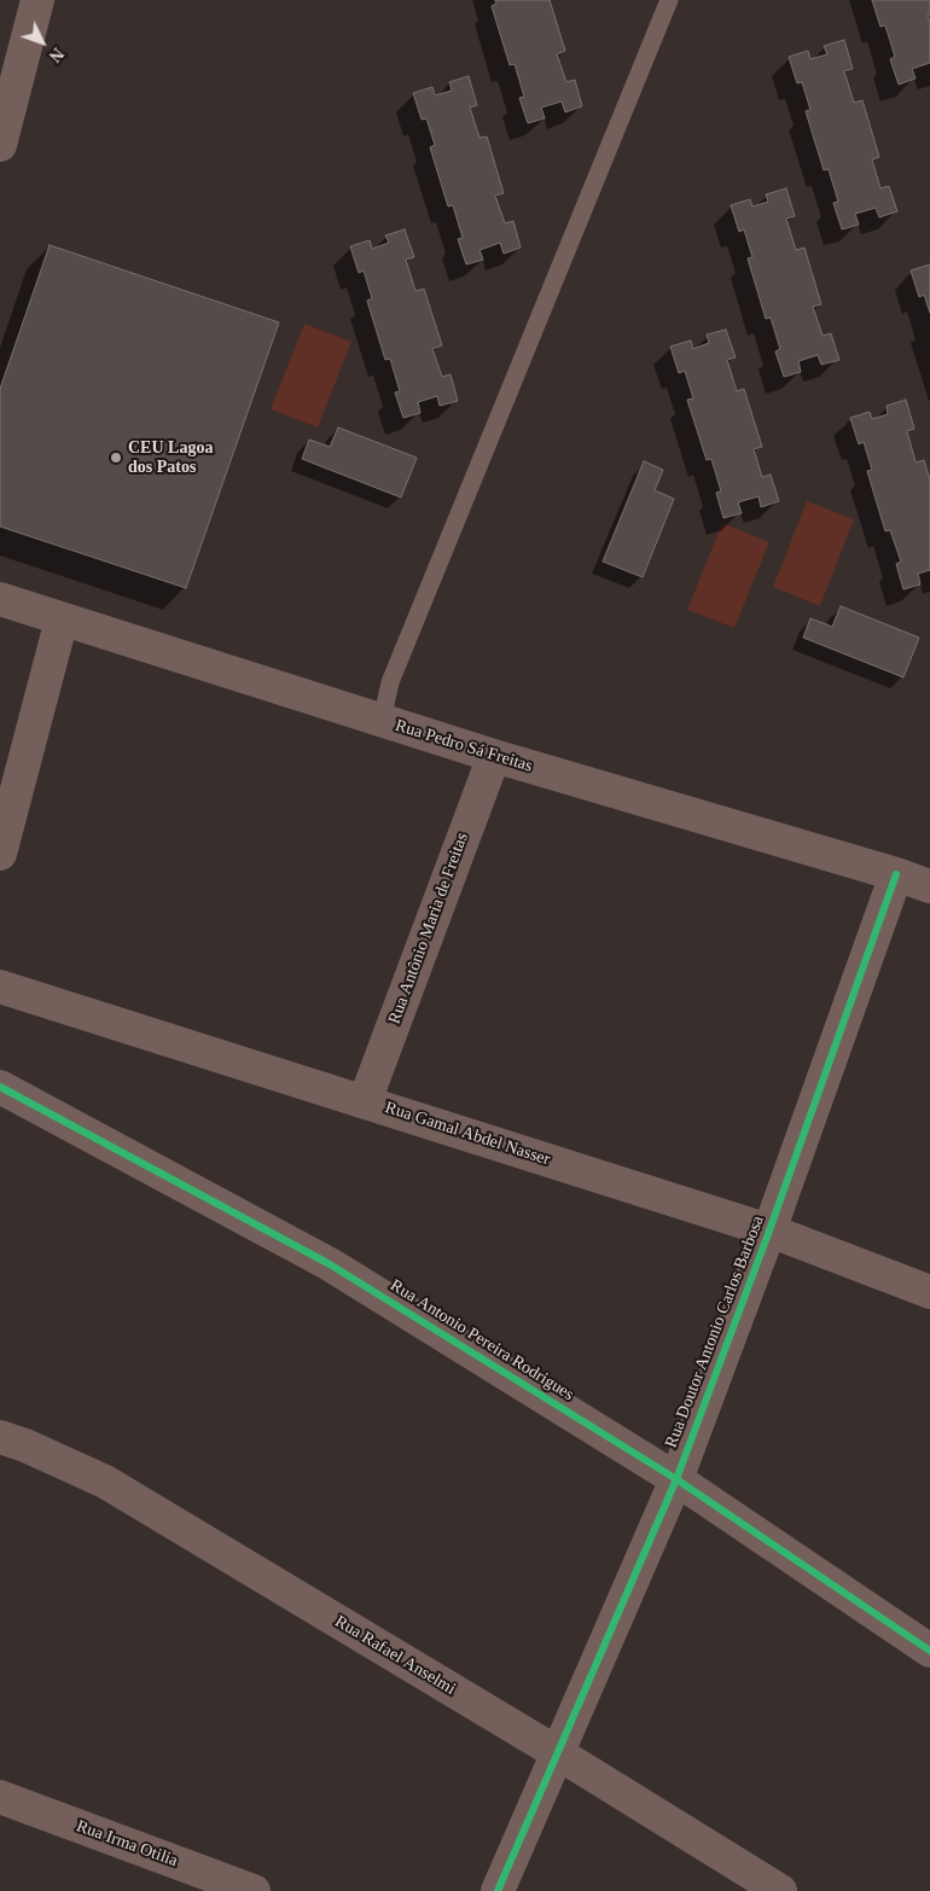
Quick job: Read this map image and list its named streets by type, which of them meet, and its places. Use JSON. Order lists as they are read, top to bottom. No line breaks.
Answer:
{"streets":{"street":["Rua Pedro Sá Freitas","Rua Antônio Maria de Freitas","Rua Gamal Abdel Nasser","Rua Doutor Antonio Carlos Barbosa","Rua Antonio Pereira Rodrigues","Rua Rafael Anselmi","Rua Irma Otilia"]},"crossings":[["Rua Pedro Sá Freitas","Rua Antônio Maria de Freitas"],["Rua Pedro Sá Freitas","Rua Doutor Antonio Carlos Barbosa"],["Rua Antônio Maria de Freitas","Rua Gamal Abdel Nasser"],["Rua Gamal Abdel Nasser","Rua Doutor Antonio Carlos Barbosa"],["Rua Doutor Antonio Carlos Barbosa","Rua Antonio Pereira Rodrigues"],["Rua Doutor Antonio Carlos Barbosa","Rua Rafael Anselmi"]],"places":["CEU Lagoa dos Patos"],"north":"bottom right"}
